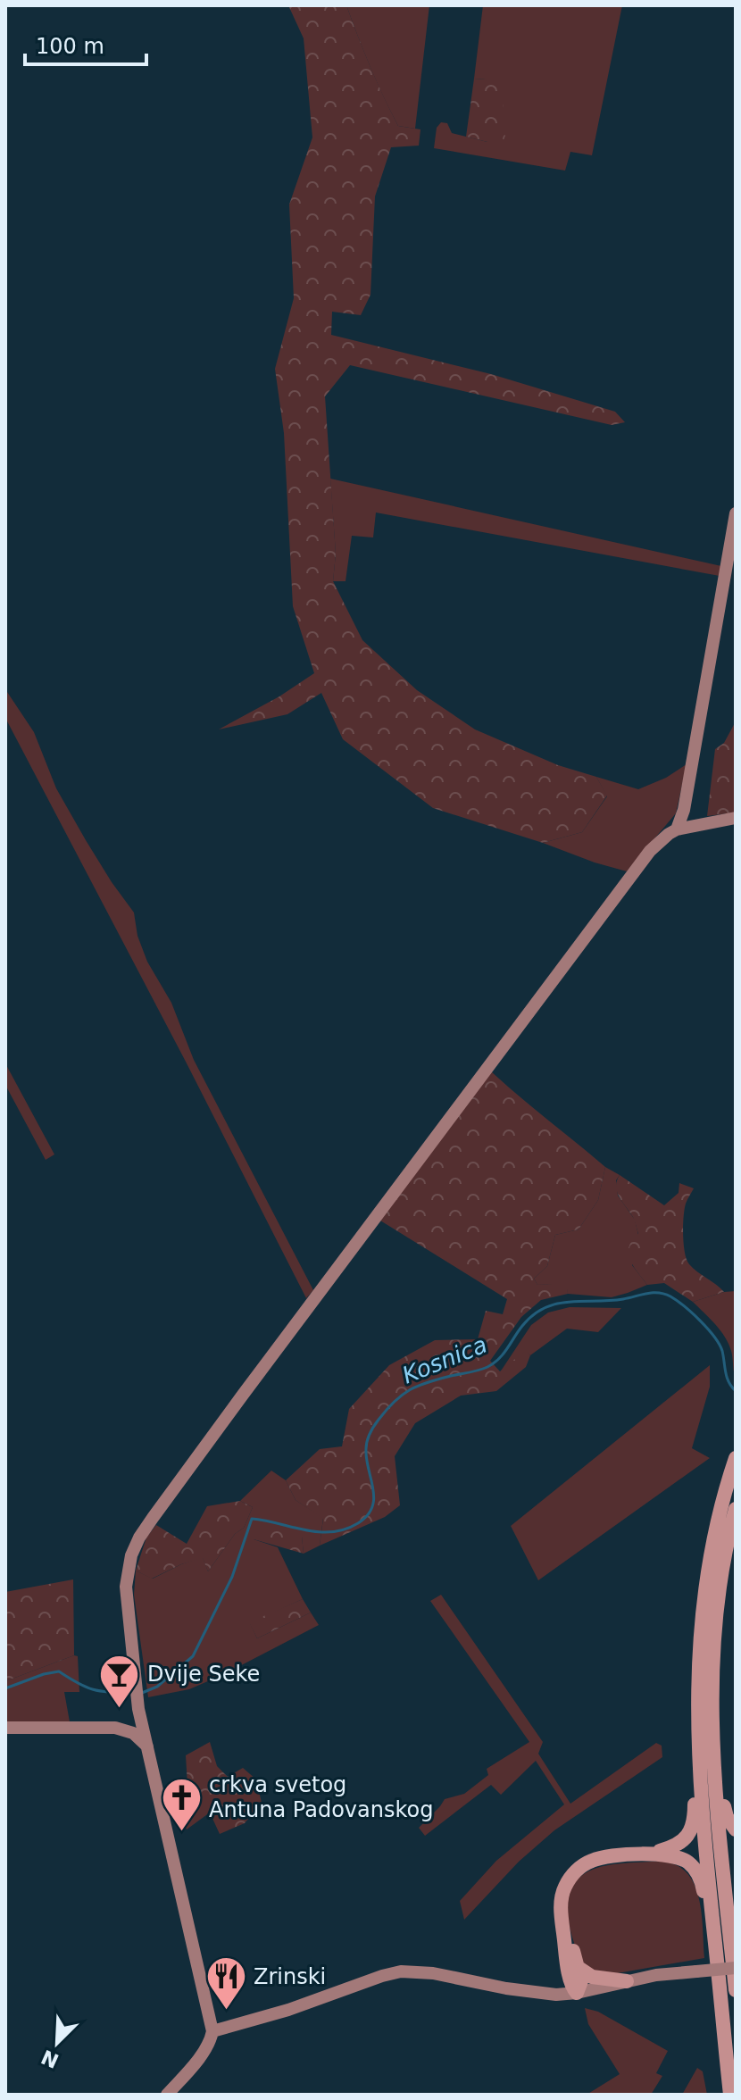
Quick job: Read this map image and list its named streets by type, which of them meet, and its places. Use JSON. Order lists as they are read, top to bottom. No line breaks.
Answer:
{"water":["Kosnica"],"places":{"bar":["Dvije Seke"],"church":["crkva svetog Antuna Padovanskog"],"restaurant":["Zrinski"]},"scale_bar":"100 m","north":"bottom left"}
